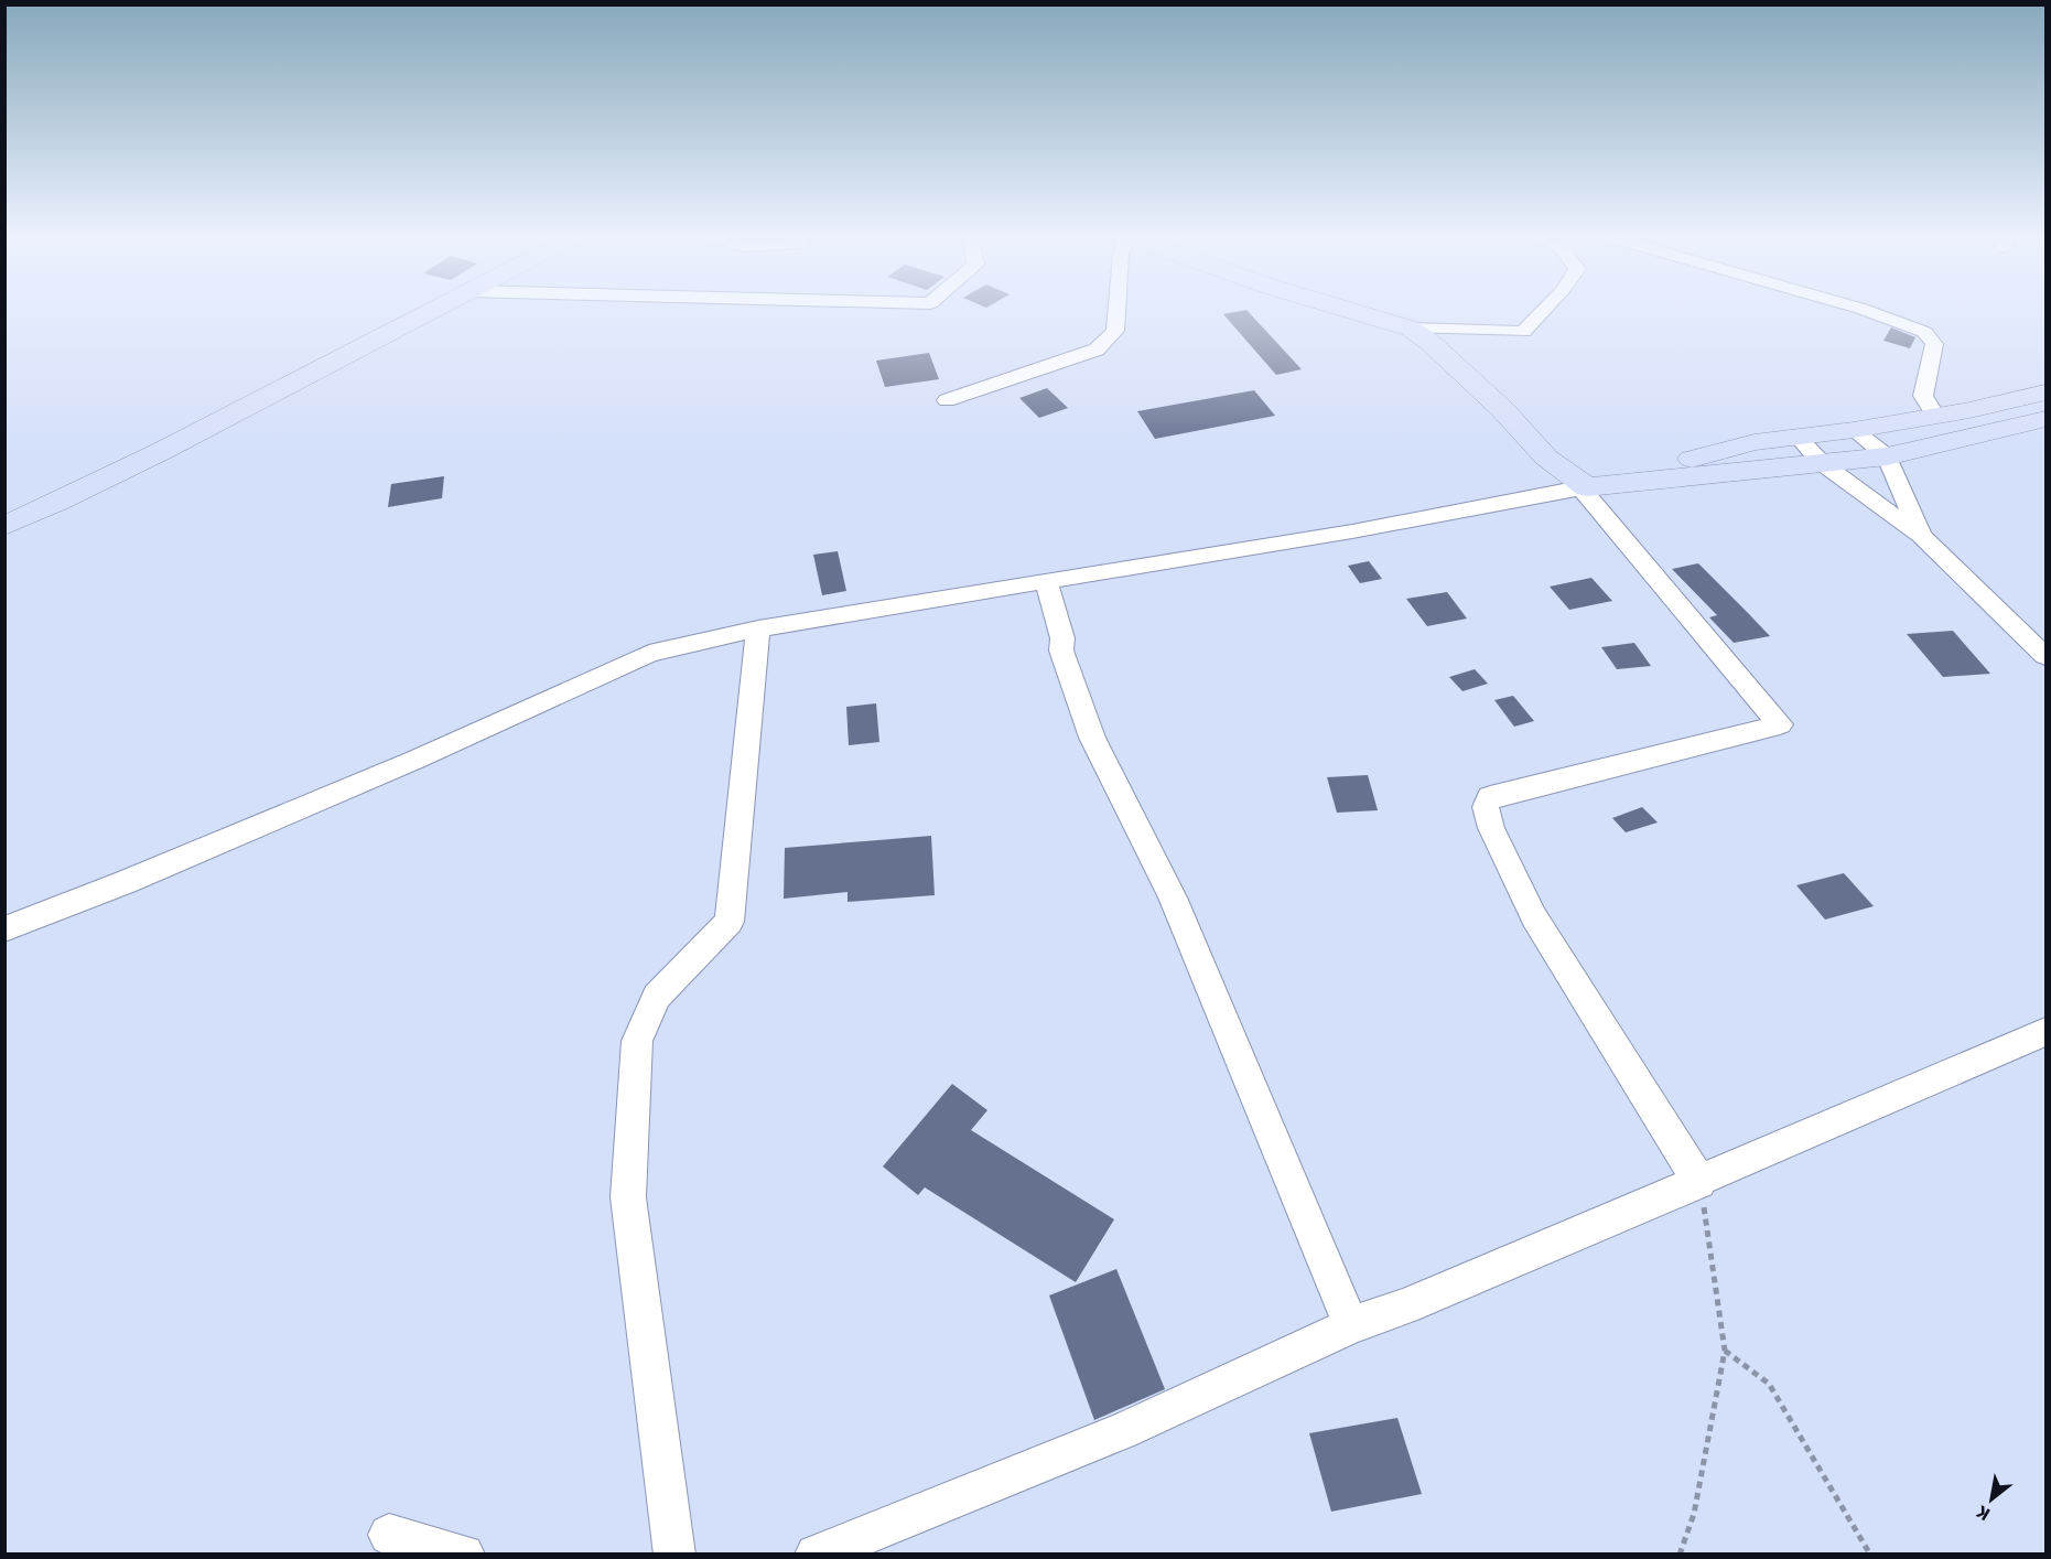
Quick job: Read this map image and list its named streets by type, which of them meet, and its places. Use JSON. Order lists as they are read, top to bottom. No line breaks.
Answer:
{"north":"bottom left"}
